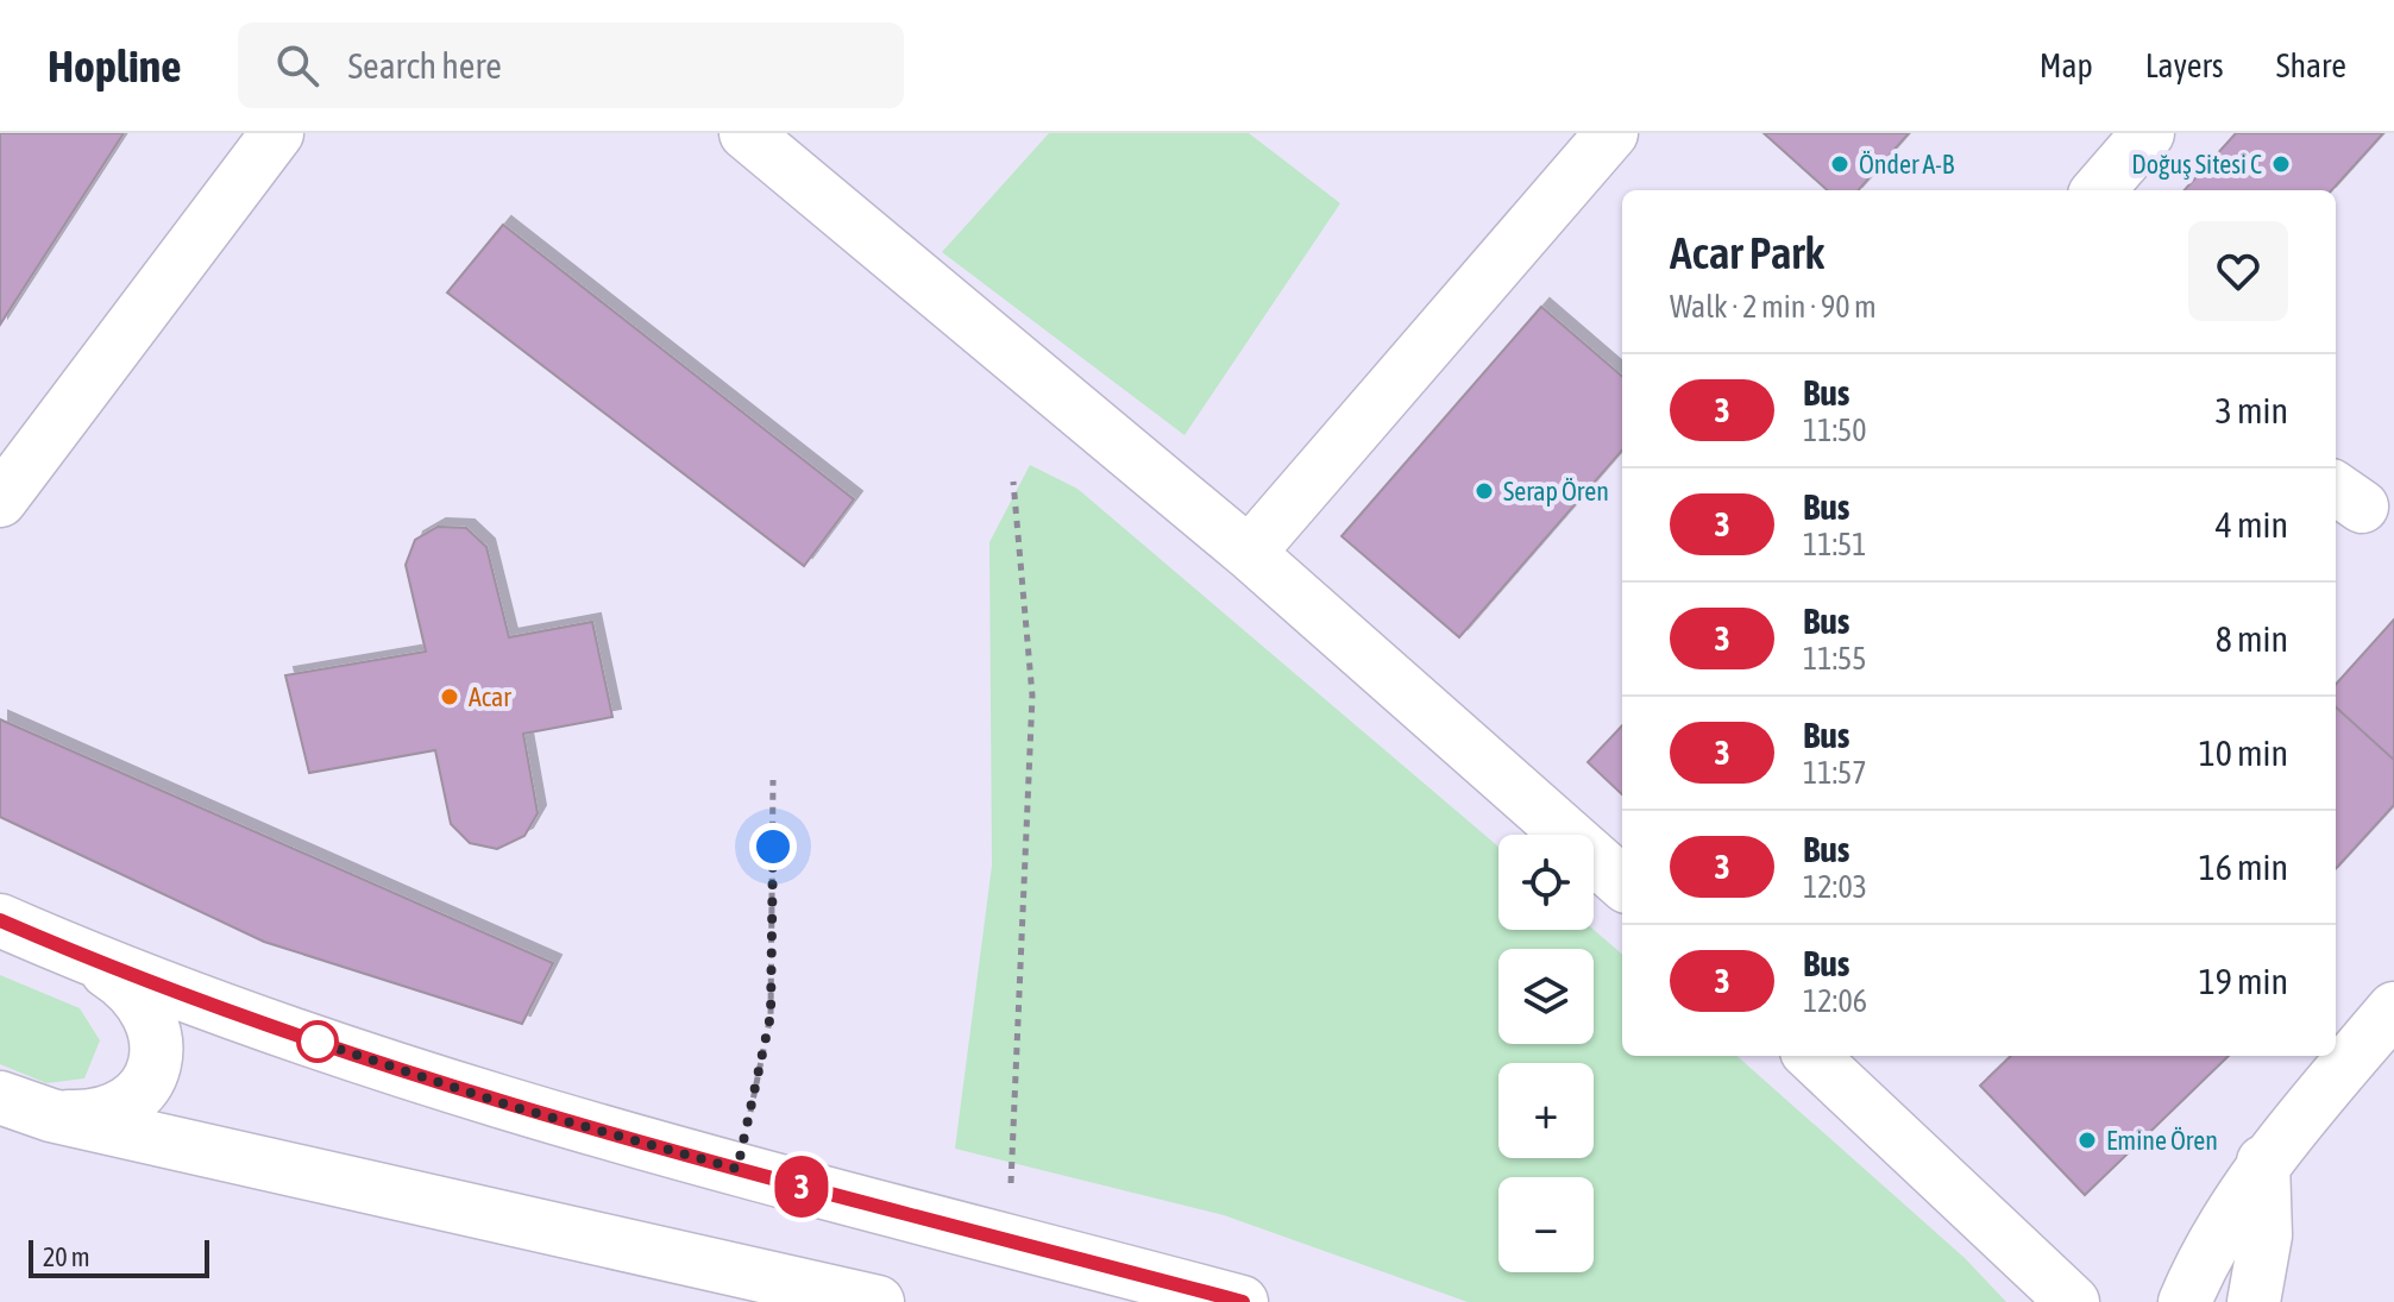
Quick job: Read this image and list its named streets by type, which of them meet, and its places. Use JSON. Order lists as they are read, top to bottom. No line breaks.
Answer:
{"places":["Önder A-B","Doğuş Sitesi C","Serap Ören","Acar","Emine Ören"],"lines":["bus line 3"],"scale_bar":"20 m","page":{"header":"Hopline","search":"Search here","nav":["Map","Layers","Share"],"on_map":"3","heading":["Acar Park","Walk · 2 min · 90 m"],"list":[{"mark":"3","name":"Bus","note":"11:50","value":"3 min"},{"mark":"3","name":"Bus","note":"11:51","value":"4 min"},{"mark":"3","name":"Bus","note":"11:55","value":"8 min"},{"mark":"3","name":"Bus","note":"11:57","value":"10 min"},{"mark":"3","name":"Bus","note":"12:03","value":"16 min"},{"mark":"3","name":"Bus","note":"12:06","value":"19 min"}],"map_buttons":["+","−"],"scale":"20 m"}}
